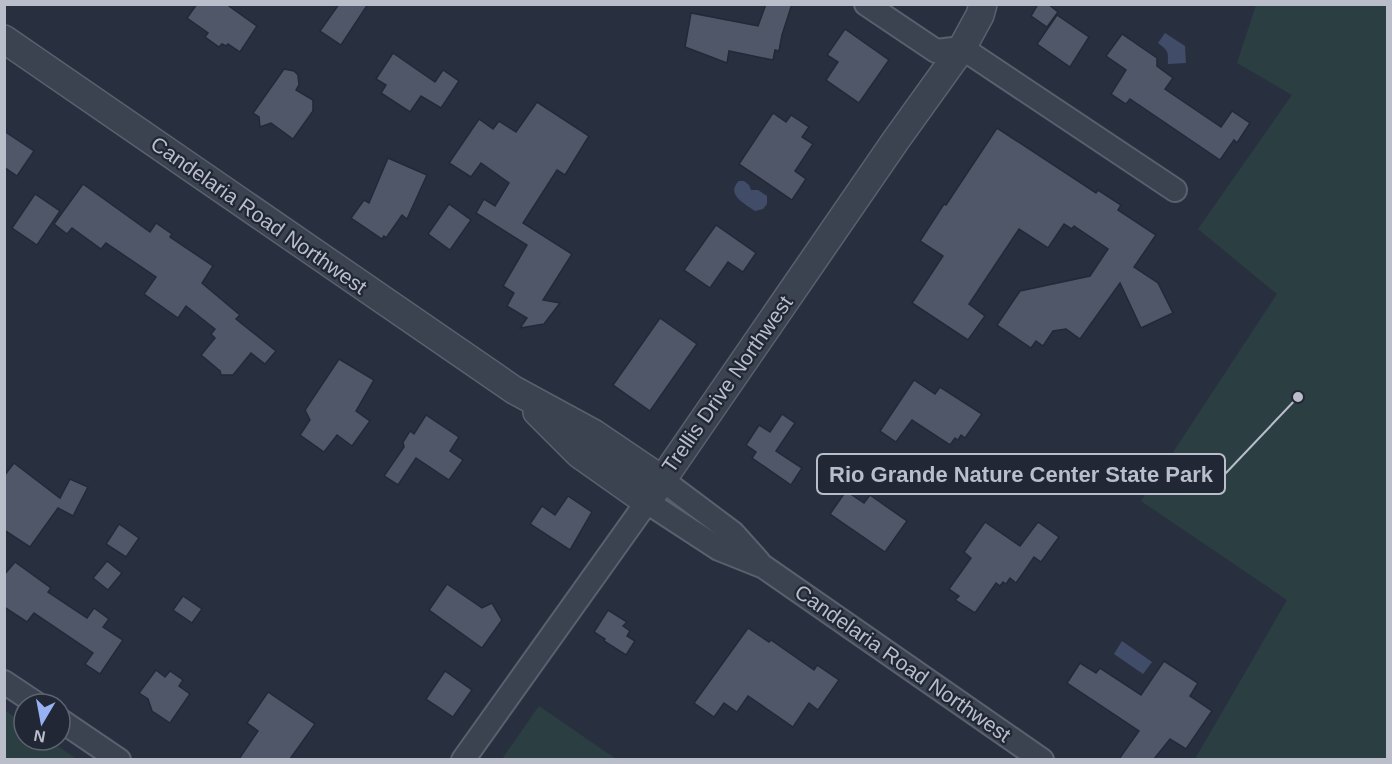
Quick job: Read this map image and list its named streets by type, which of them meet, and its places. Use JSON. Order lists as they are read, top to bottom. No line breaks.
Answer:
{"streets":{"street":["Candelaria Road Northwest","Trellis Drive Northwest"]},"crossings":[["Candelaria Road Northwest","Trellis Drive Northwest"]],"places":["Rio Grande Nature Center State Park"],"north":"bottom"}
